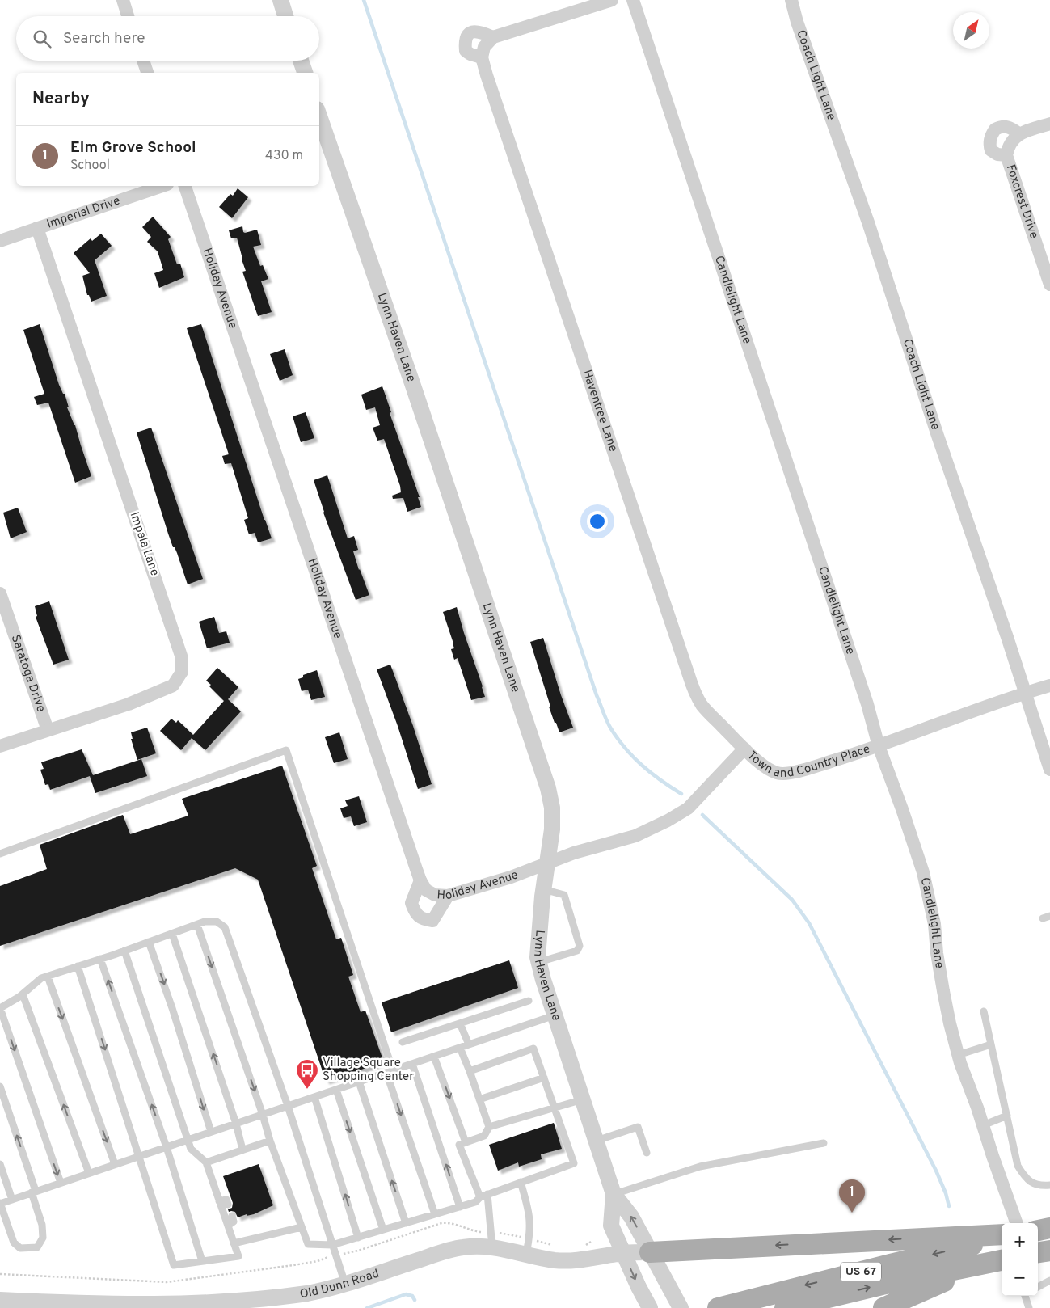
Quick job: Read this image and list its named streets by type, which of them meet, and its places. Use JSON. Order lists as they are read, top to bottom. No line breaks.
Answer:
{"streets":{"main road":["US 67"],"street":["Coach Light Lane","Foxcrest Drive","Imperial Drive","Holiday Avenue","Candlelight Lane","Lynn Haven Lane","Haventree Lane","Impala Lane","Saratoga Drive","Town and Country Place","Old Dunn Road"]},"crossings":[["Coach Light Lane","Town and Country Place"],["Imperial Drive","Impala Lane"],["Holiday Avenue","Lynn Haven Lane"],["Holiday Avenue","Town and Country Place"],["Candlelight Lane","Town and Country Place"],["Lynn Haven Lane","Town and Country Place"],["Lynn Haven Lane","Old Dunn Road"],["Haventree Lane","Town and Country Place"],["Impala Lane","Saratoga Drive"]],"places":{"bus stop":["Village Square Shopping Center"]},"north":"top right","page":{"search":"Search here","heading":"Nearby","list":[{"mark":"1","name":"Elm Grove School","note":"School","value":"430 m"}],"pins":"1","map_buttons":["+","−"]}}
